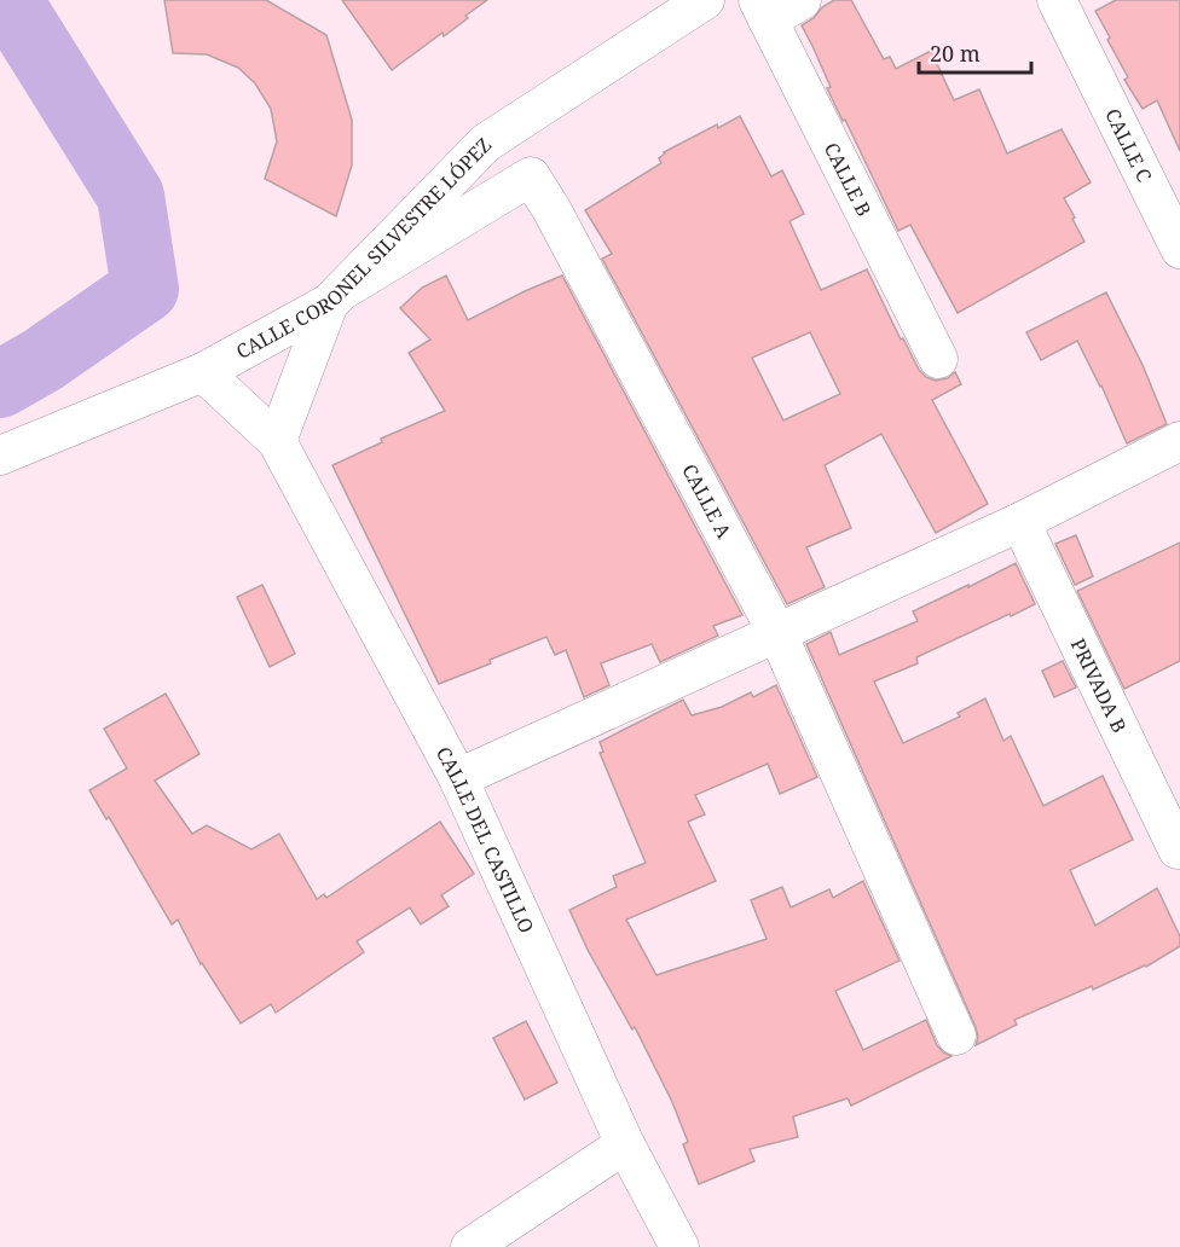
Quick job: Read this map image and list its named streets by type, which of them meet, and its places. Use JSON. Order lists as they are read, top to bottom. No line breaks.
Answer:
{"streets":{"street":["CALLE C","CALLE B","CALLE CORONEL SILVESTRE LÓPEZ","CALLE A","PRIVADA B","CALLE DEL CASTILLO"]},"crossings":[["CALLE CORONEL SILVESTRE LÓPEZ","CALLE A"],["CALLE CORONEL SILVESTRE LÓPEZ","CALLE DEL CASTILLO"]],"scale_bar":"20 m"}
